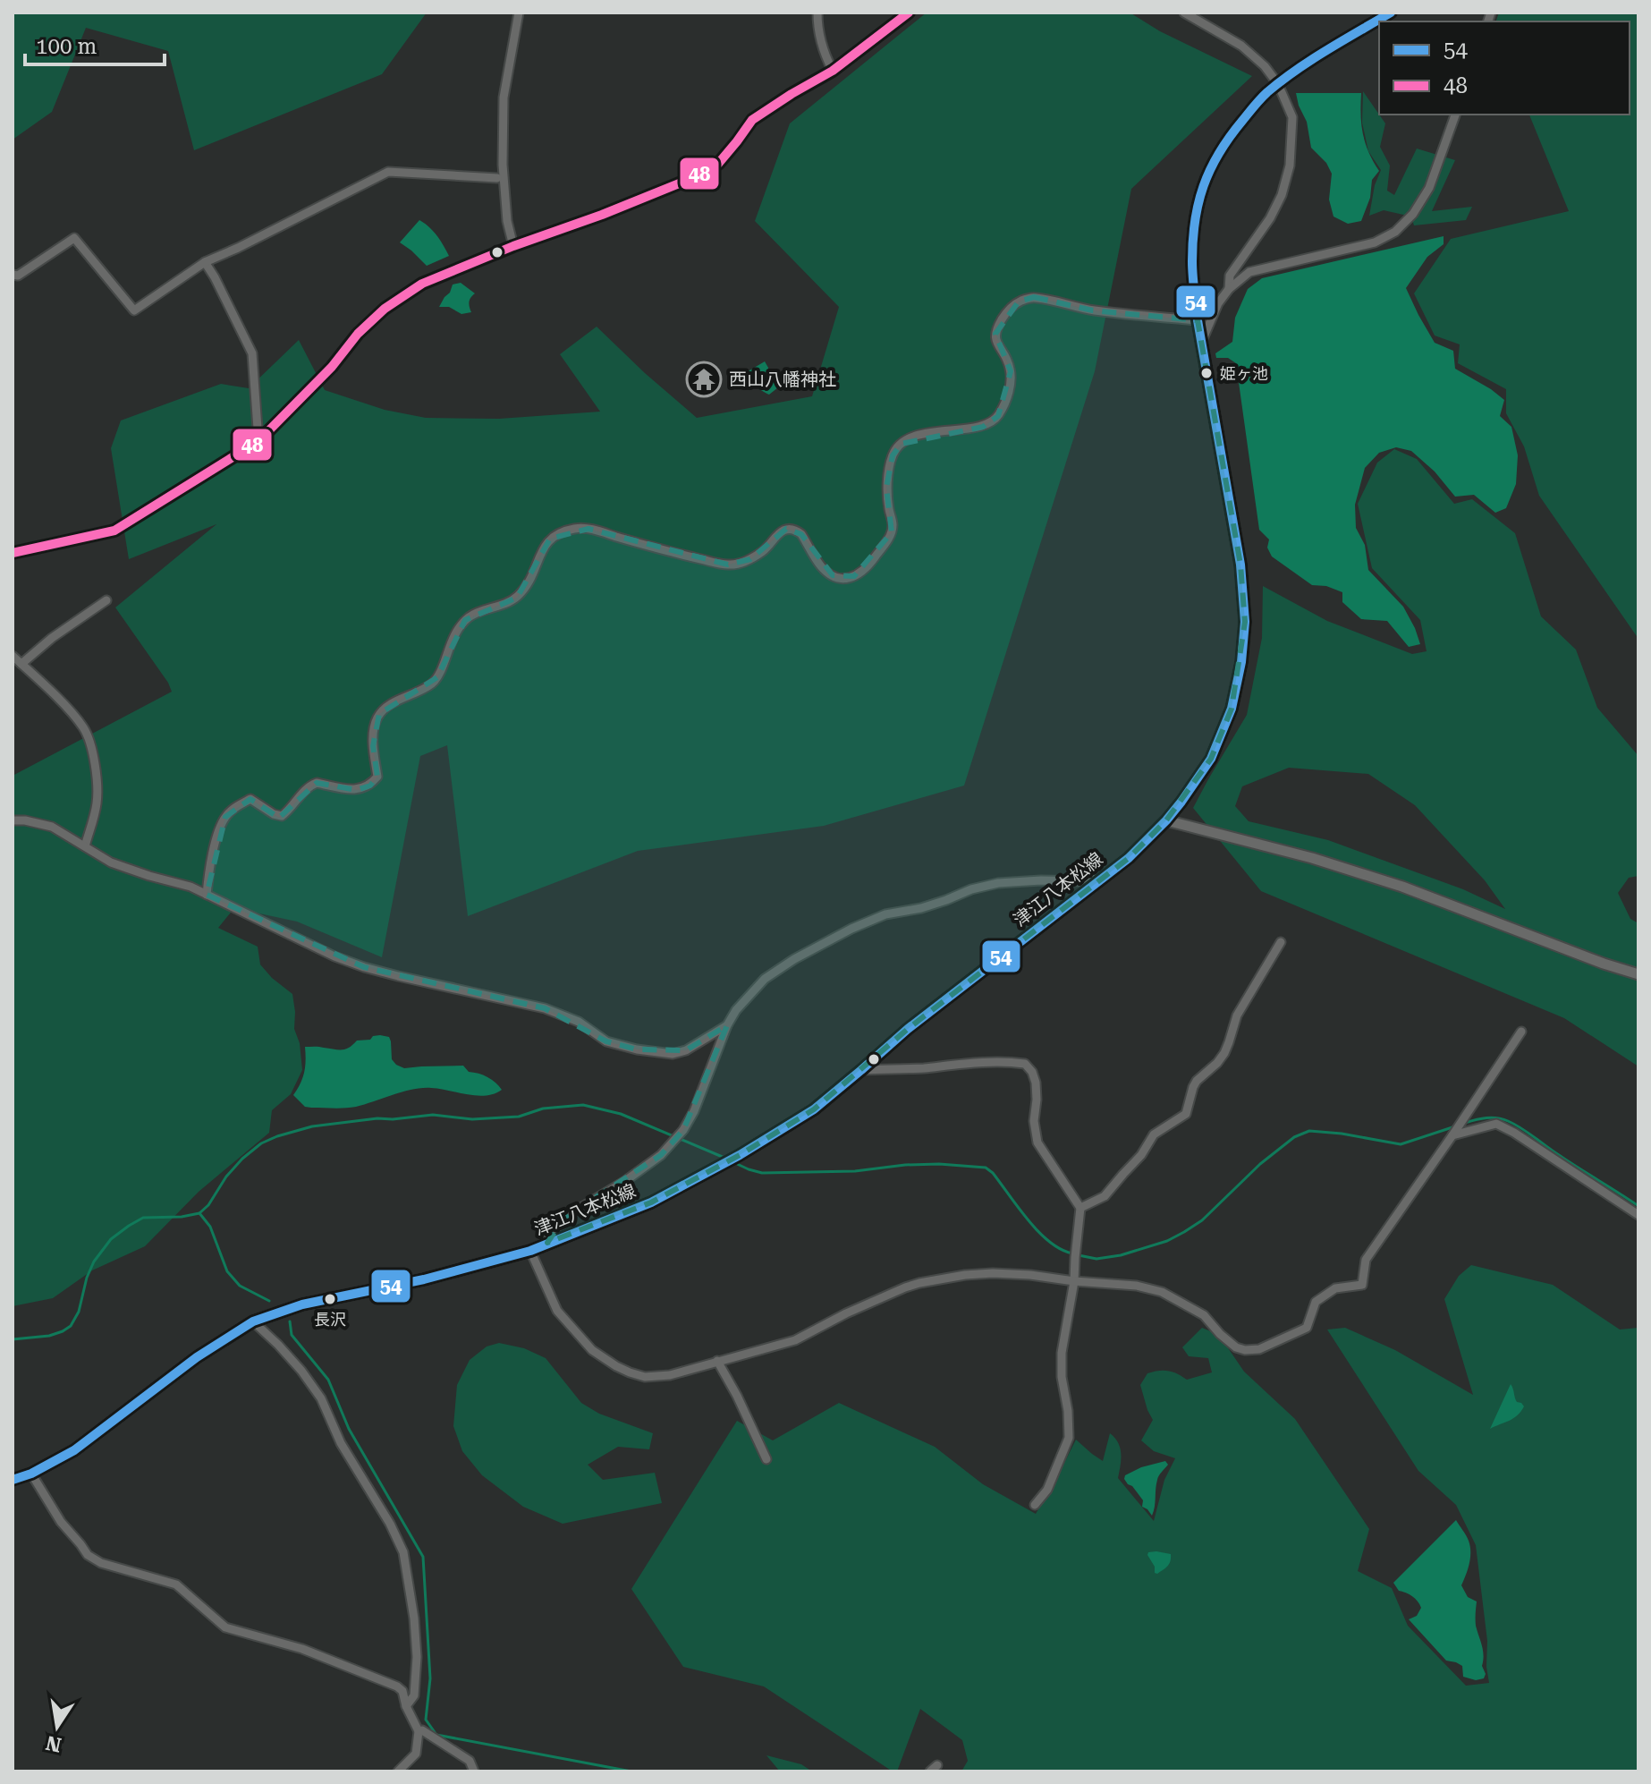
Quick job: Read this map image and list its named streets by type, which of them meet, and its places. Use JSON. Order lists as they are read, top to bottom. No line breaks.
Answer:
{"streets":{"main road":["津江八本松線"]},"places":{"other":["姫ヶ池","長沢"],"temple":["西山八幡神社"]},"lines":["transit line 54","transit line 48"],"legend":["54","48"],"scale_bar":"100 m","north":"bottom"}
